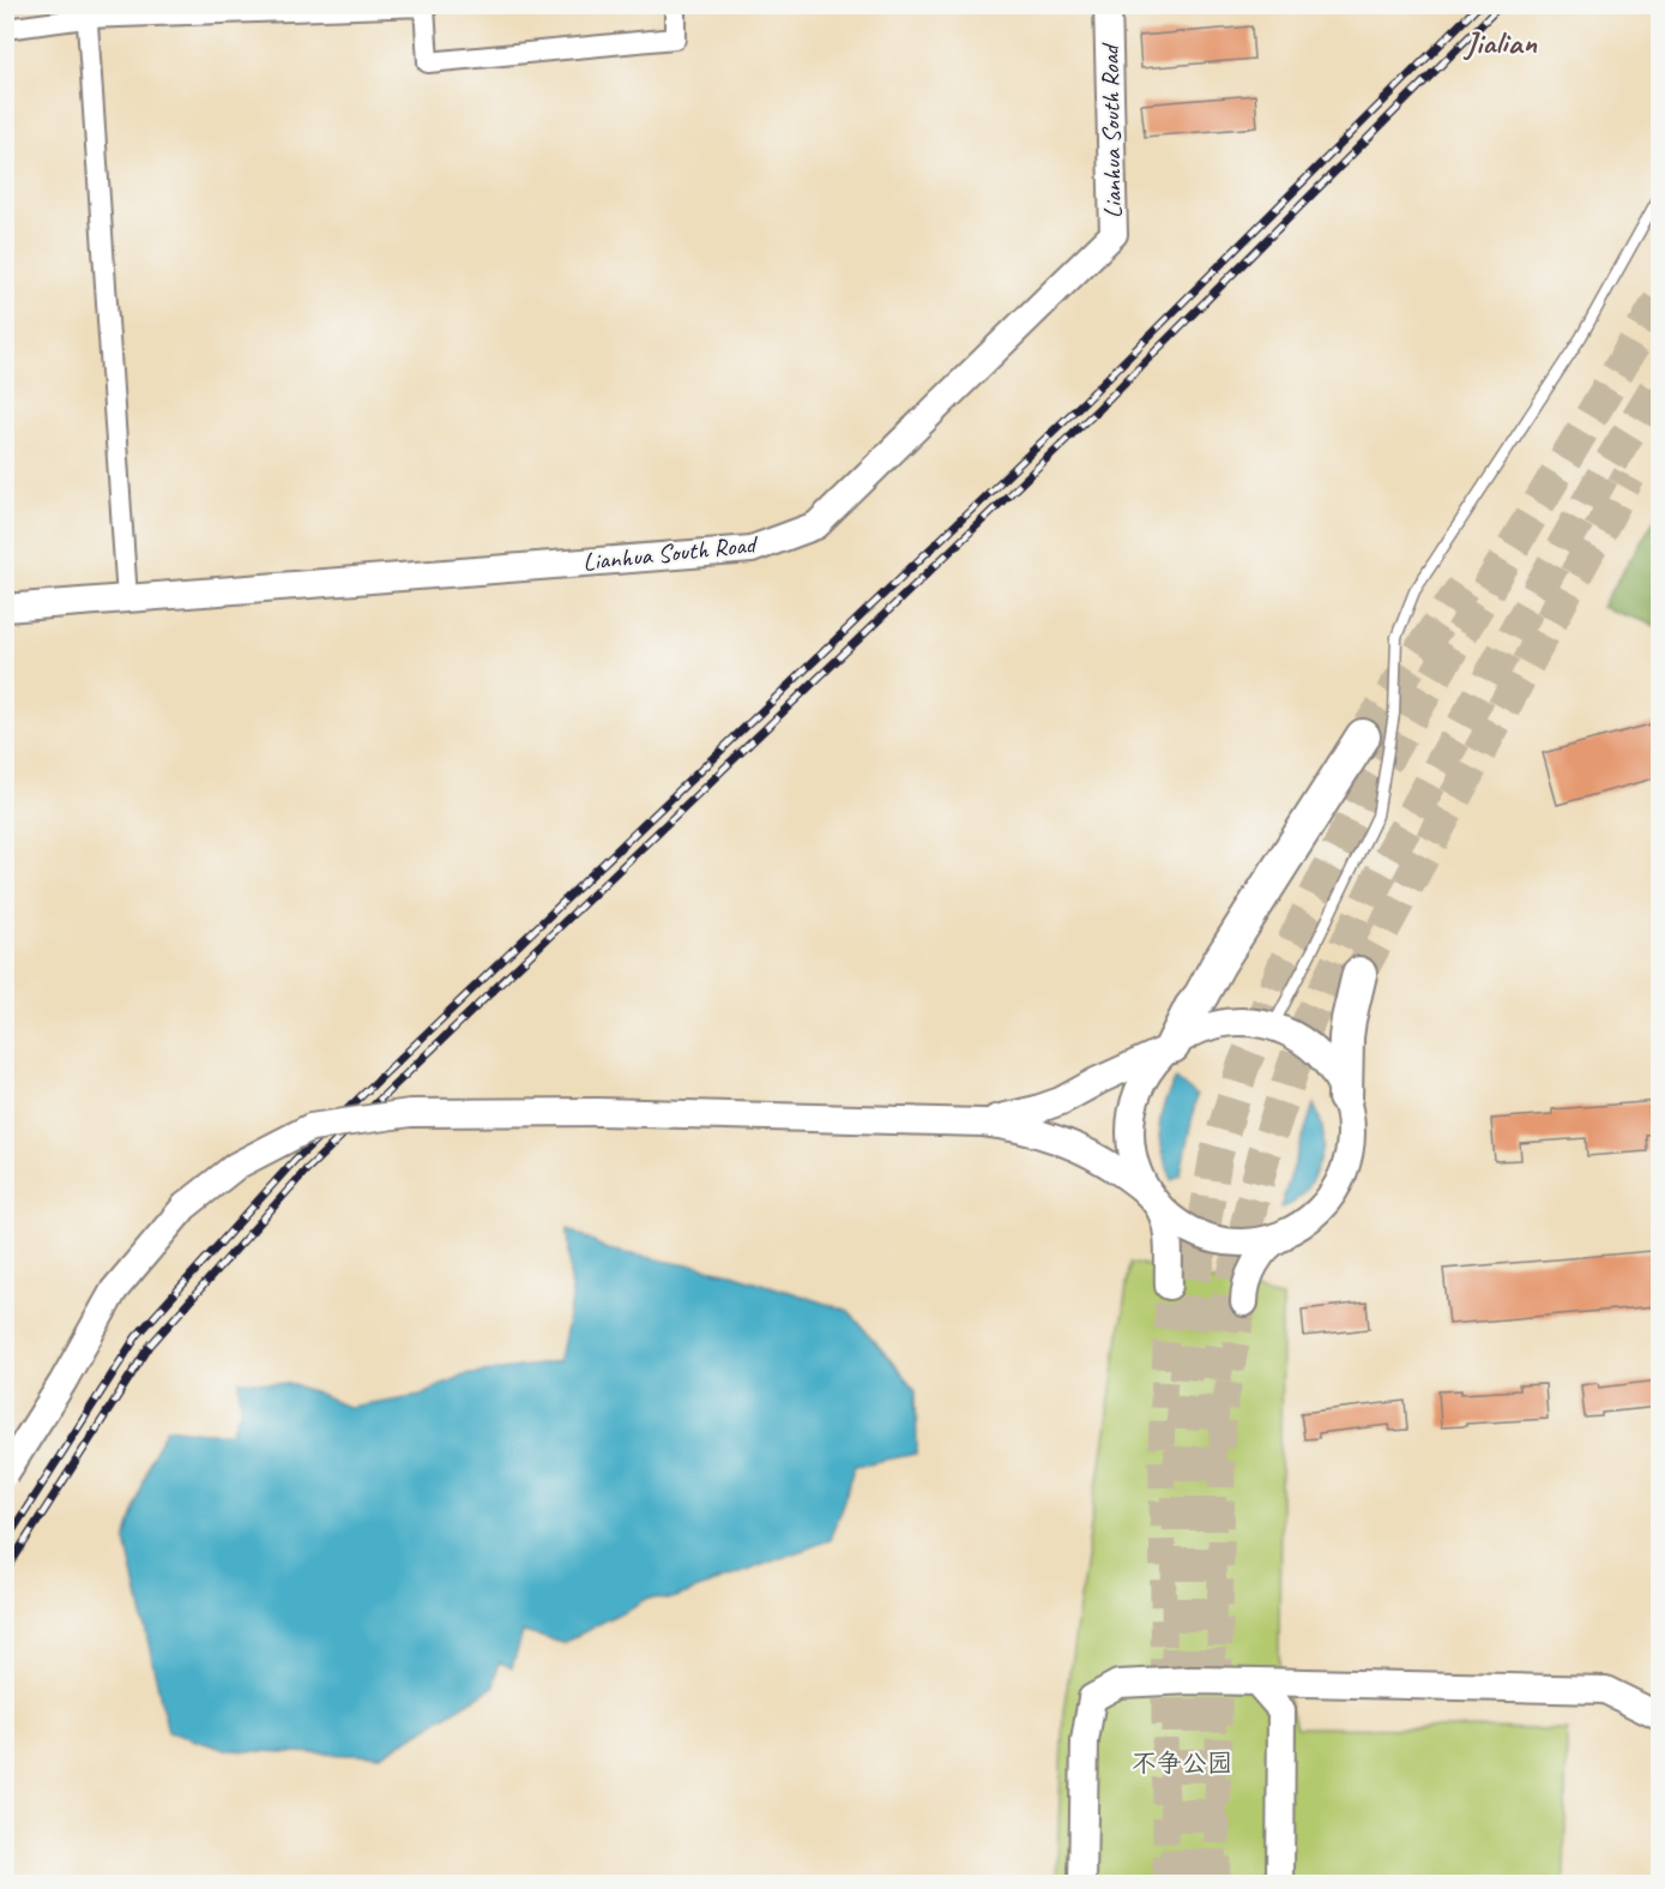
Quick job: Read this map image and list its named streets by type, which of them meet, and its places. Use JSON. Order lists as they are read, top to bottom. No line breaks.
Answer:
{"streets":{"street":["Lianhua South Road"]},"districts":["Jialian"],"parks":["不争公园"]}
